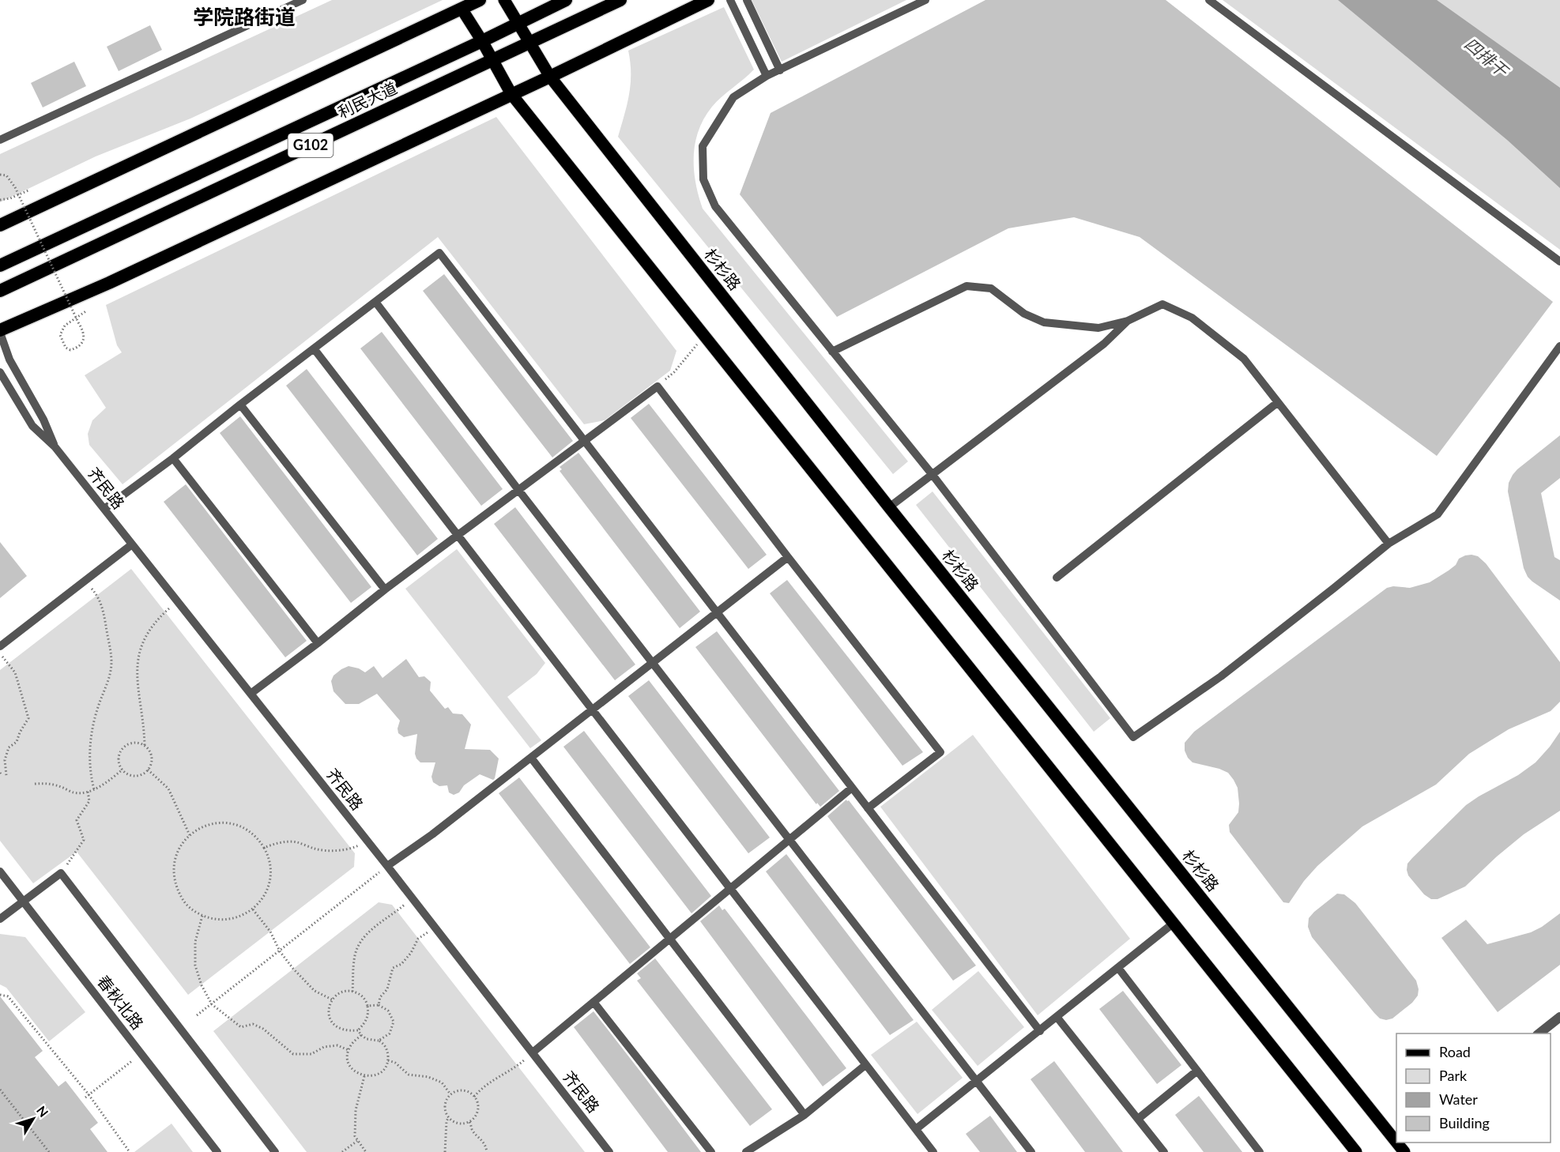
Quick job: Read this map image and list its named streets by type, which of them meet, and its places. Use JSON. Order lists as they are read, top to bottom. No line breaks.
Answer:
{"streets":{"highway":["利民大道","G102"],"main road":["杉杉路"],"lane":["齐民路","春秋北路"]},"crossings":[["利民大道","杉杉路"]],"districts":["学院路街道"],"water":["四排干"],"legend":["Road","Park","Water","Building"],"north":"top right"}
